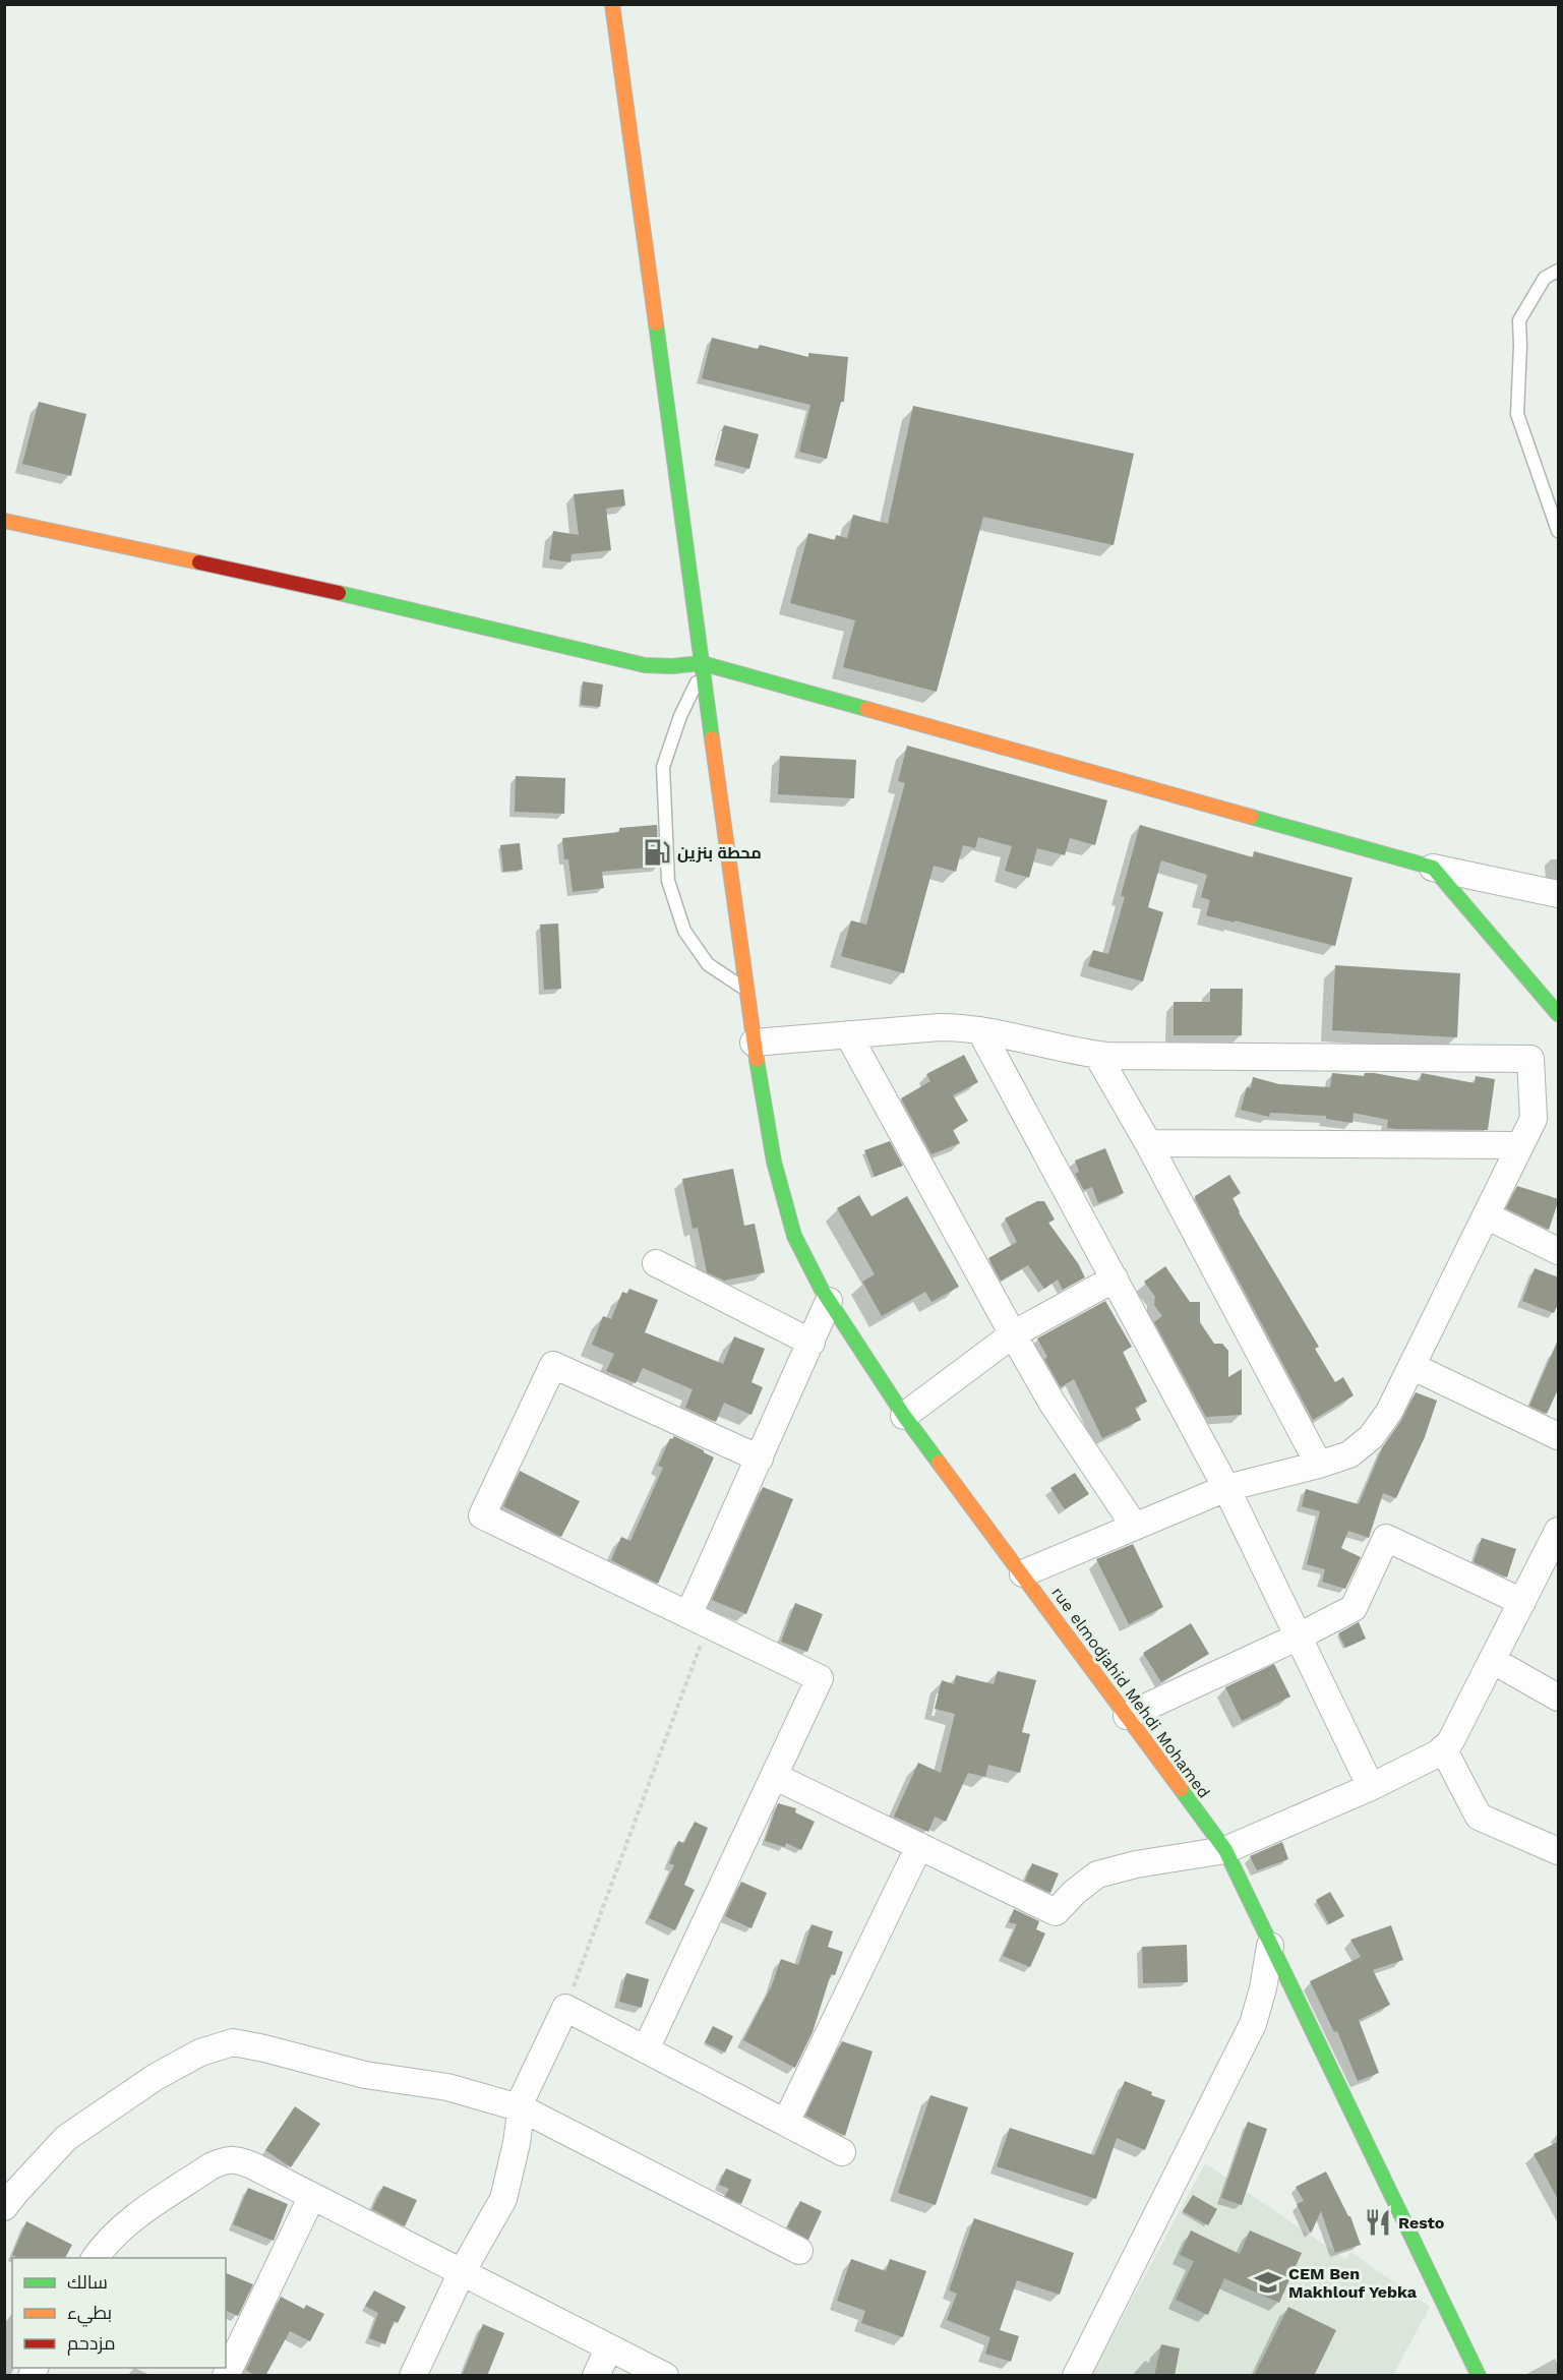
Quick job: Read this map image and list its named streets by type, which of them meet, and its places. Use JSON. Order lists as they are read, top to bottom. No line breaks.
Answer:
{"streets":{"main road":["rue elmodjahid Mehdi Mohamed"]},"places":{"fuel station":["محطة بنزين"],"restaurant":["Resto"],"school or university":["CEM Ben Makhlouf Yebka"]},"legend":["سالك","بطيء","مزدحم"]}
